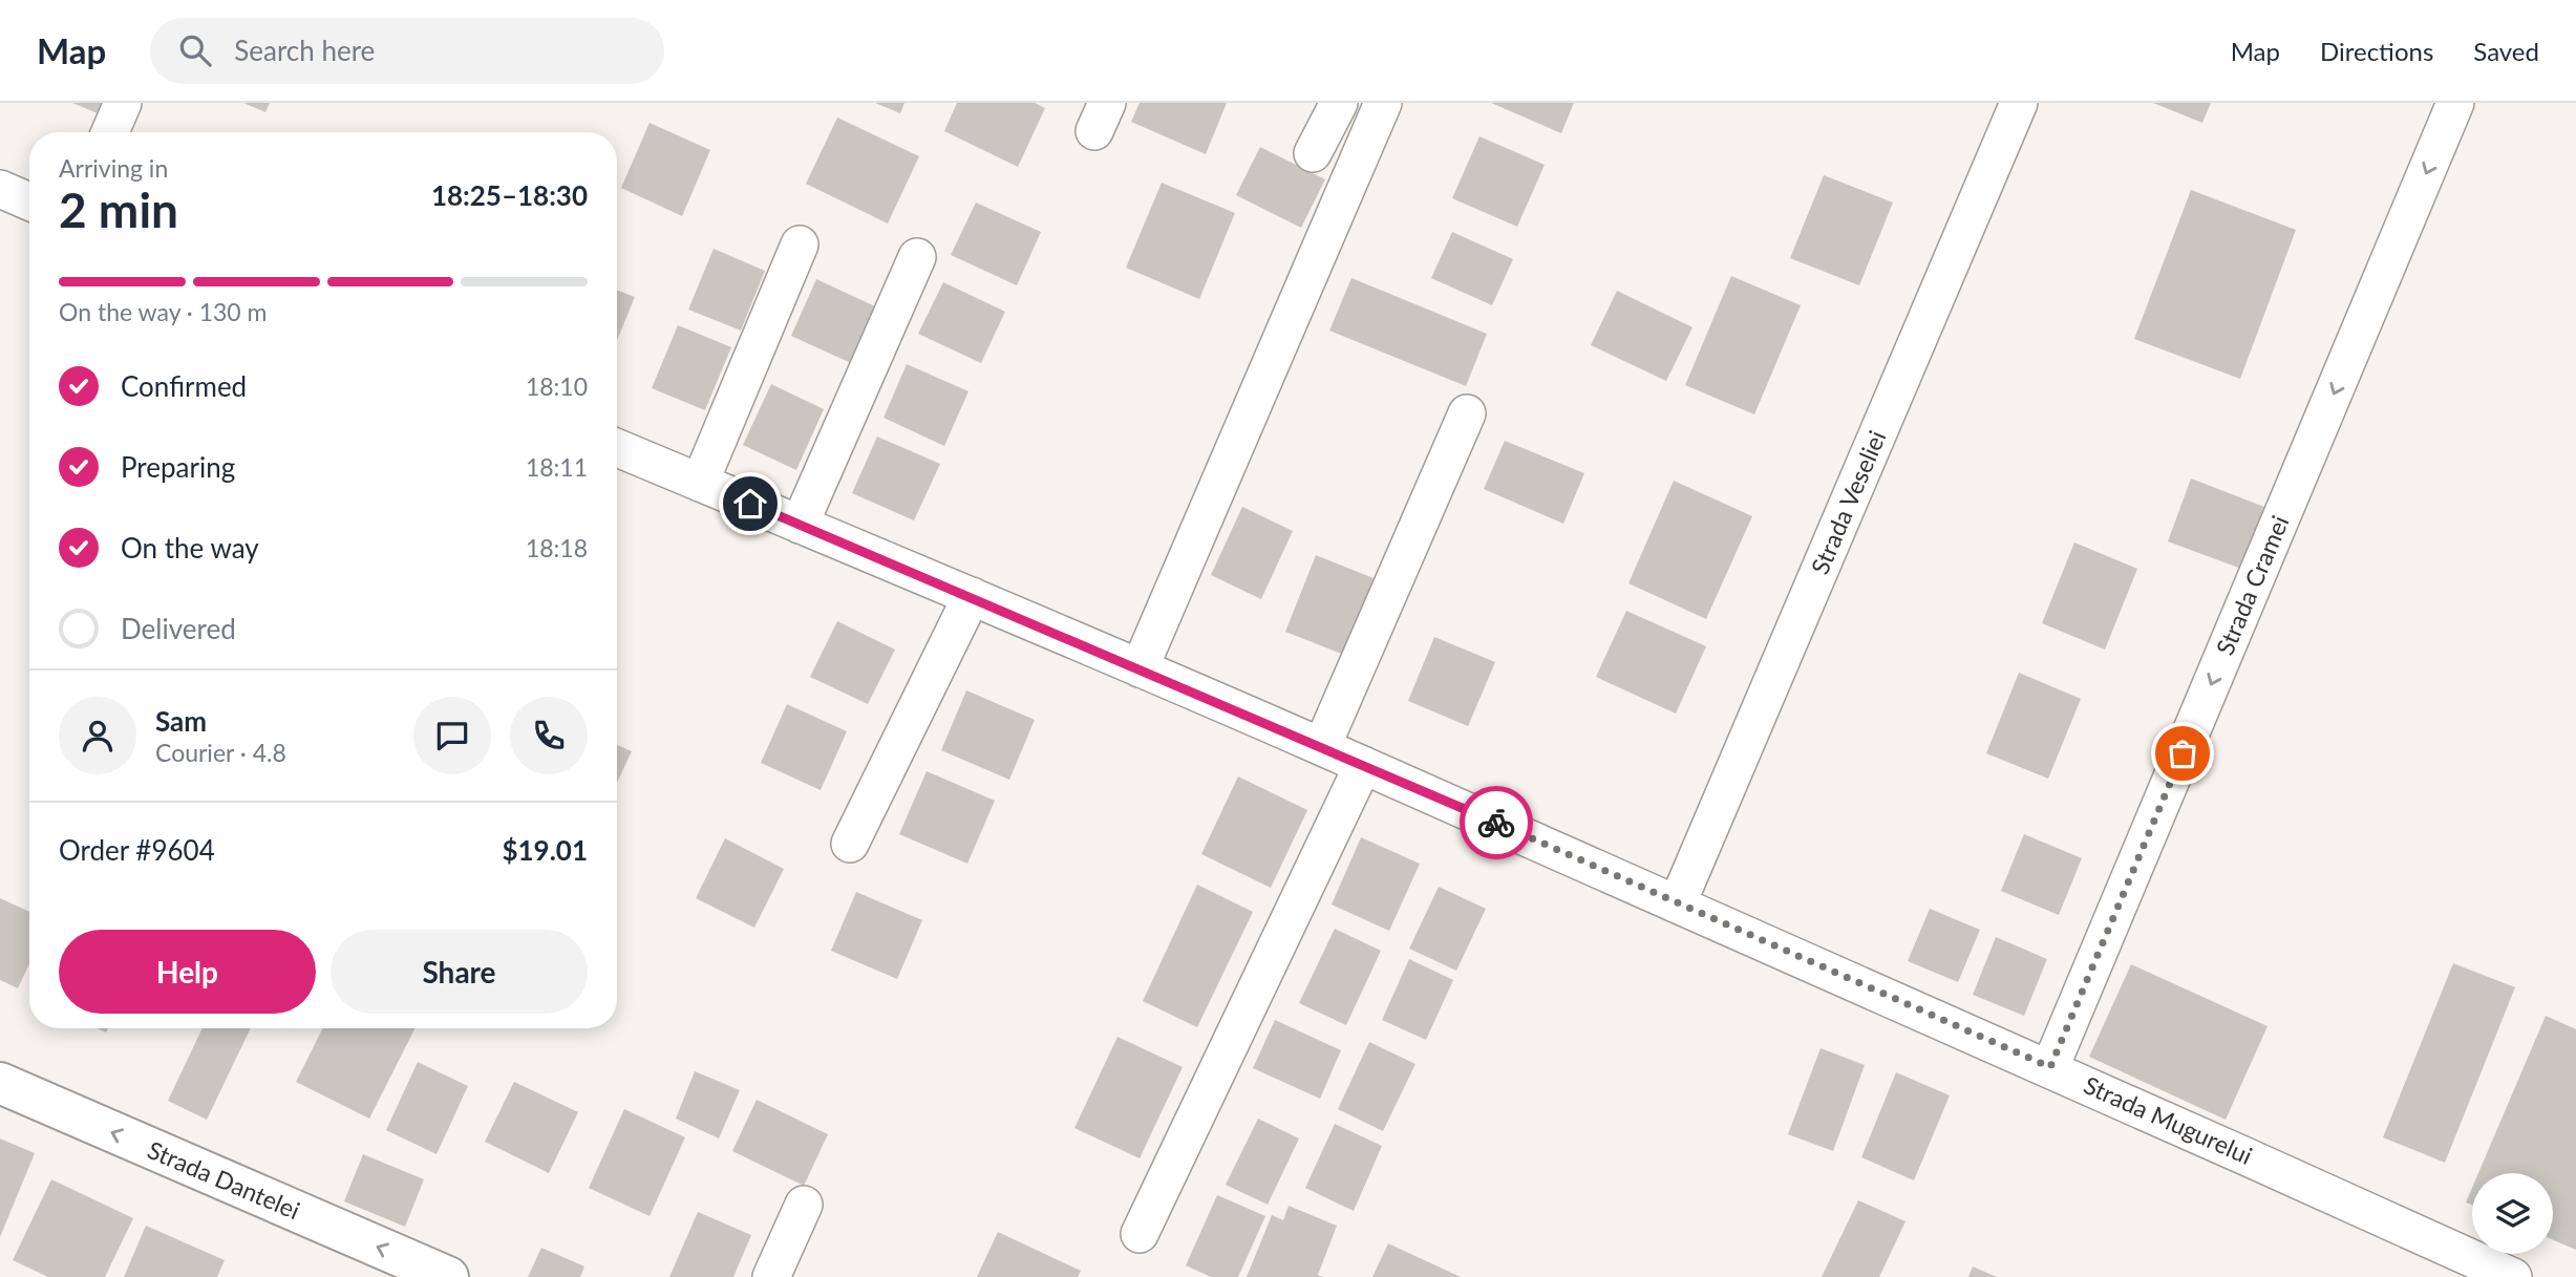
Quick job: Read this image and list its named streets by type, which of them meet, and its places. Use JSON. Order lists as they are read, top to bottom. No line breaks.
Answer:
{"streets":{"street":["Strada Veseliei","Strada Cramei","Strada Mugurelui","Strada Dantelei"]},"crossings":[["Strada Veseliei","Strada Mugurelui"],["Strada Cramei","Strada Mugurelui"]],"one_way":["Strada Cramei","Strada Dantelei"],"page":{"header":"Map","search":"Search here","nav":["Map","Directions","Saved"],"heading":["2 min","Arriving in","18:25–18:30"],"panel":["Sam","Courier · 4.8","Order #9604","$19.01"],"bar":"On the way · 130 m","list":[["Confirmed","18:10"],["Preparing","18:11"],["On the way","18:18"],"Delivered"],"buttons":["Help","Share"]}}
